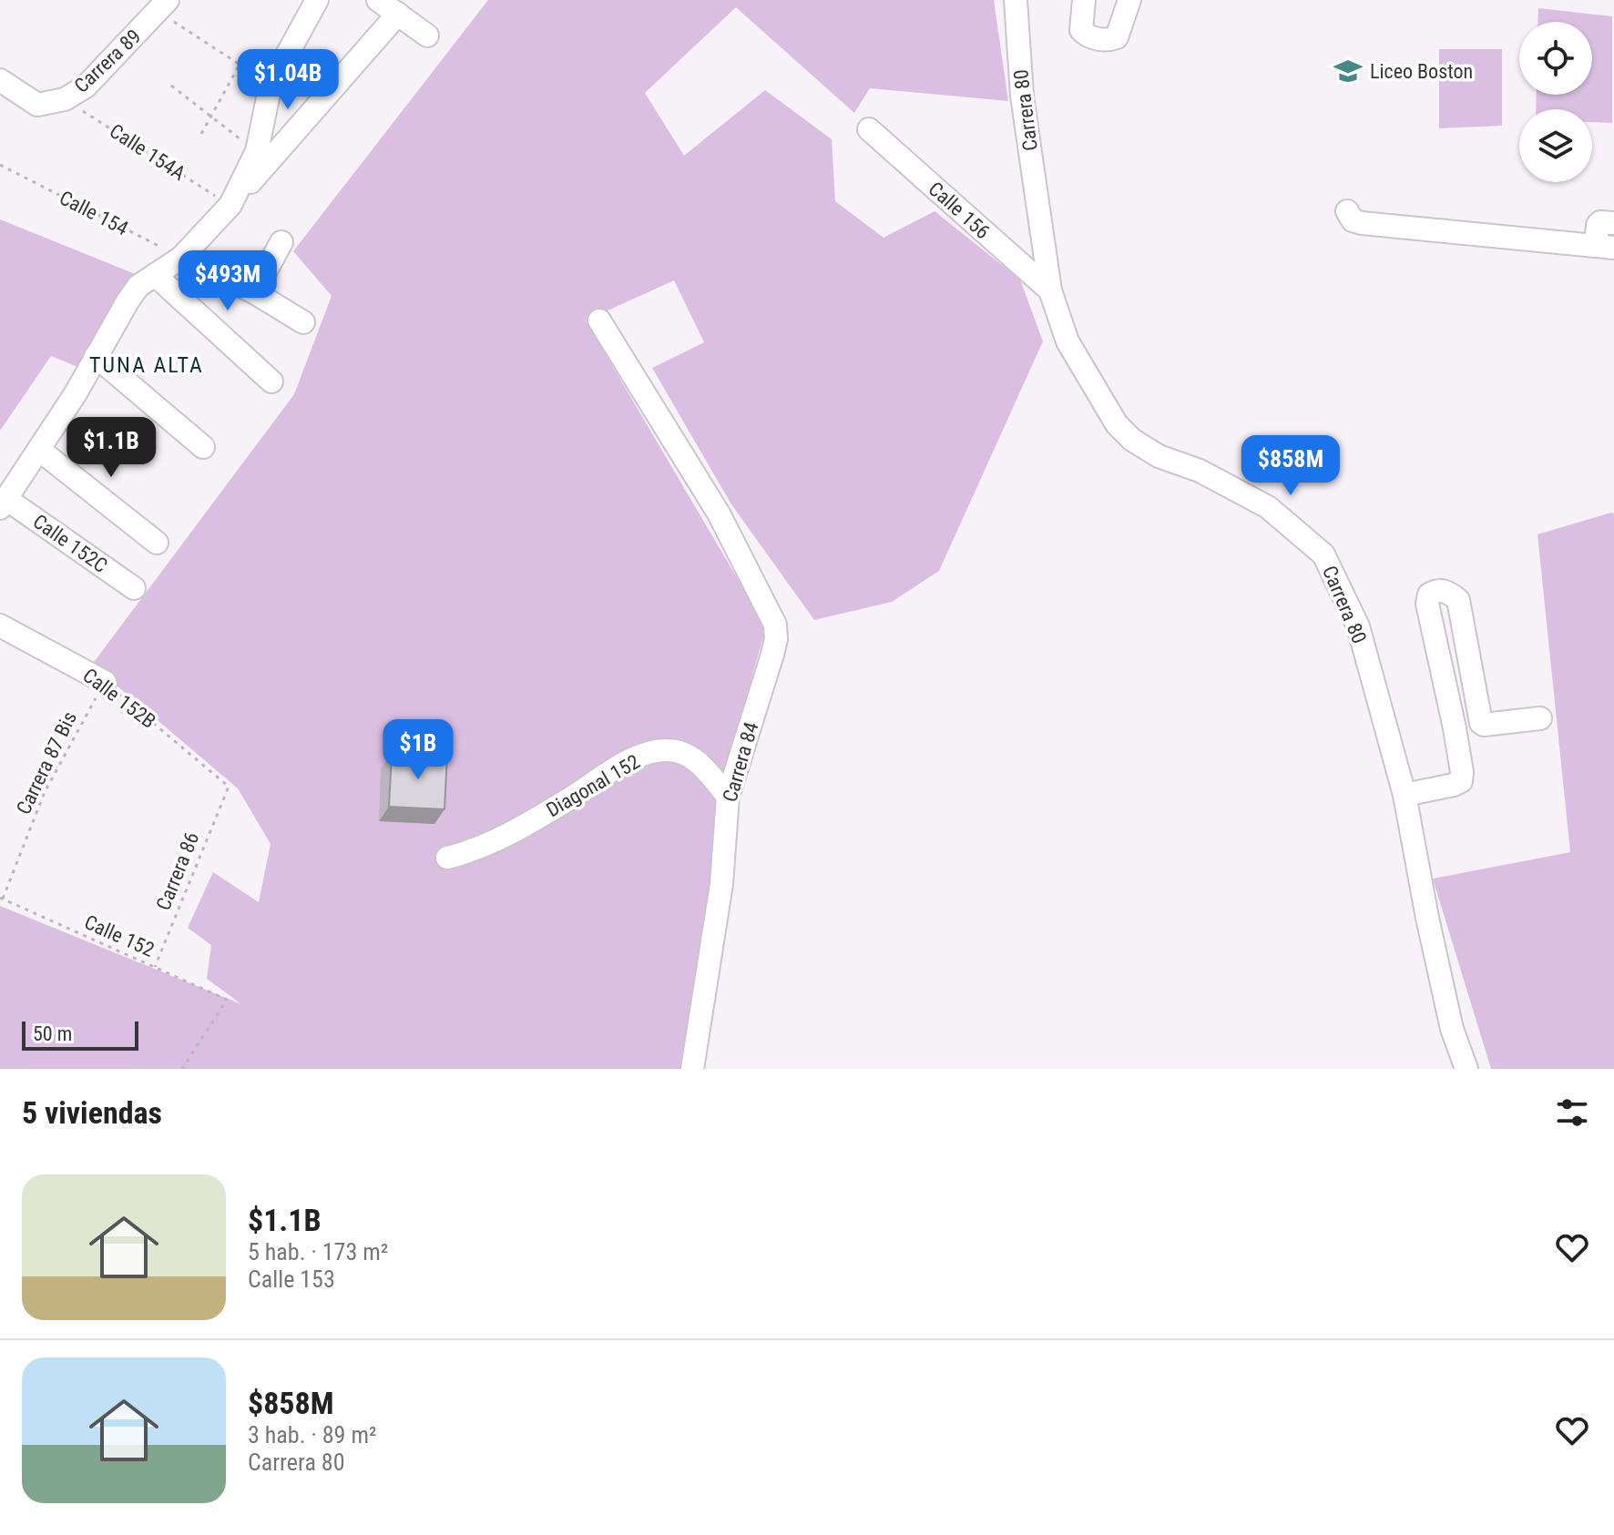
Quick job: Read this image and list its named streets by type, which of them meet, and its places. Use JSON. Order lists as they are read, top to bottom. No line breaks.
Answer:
{"streets":{"street":["Carrera 89","Carrera 80","Calle 156","Calle 152C","Calle 152B","Carrera 84","Diagonal 152"],"path":["Calle 154A","Calle 154","Carrera 87 Bis","Carrera 86","Calle 152"]},"crossings":[["Carrera 89","Calle 154A"],["Carrera 80","Calle 156"],["Calle 152B","Carrera 87 Bis"],["Calle 152B","Carrera 86"],["Carrera 84","Diagonal 152"],["Carrera 87 Bis","Calle 152"],["Carrera 86","Calle 152"]],"districts":["TUNA ALTA"],"places":{"school or university":["Liceo Boston"]},"scale_bar":"50 m","page":{"price":["$1.04B","$493M","$1.1B","$858M","$1B"],"scale":"50 m","heading":"5 viviendas","list":[{"name":"$1.1B","note":"5 hab. · 173 m² · Calle 153"},{"name":"$858M","note":"3 hab. · 89 m² · Carrera 80"}]}}
